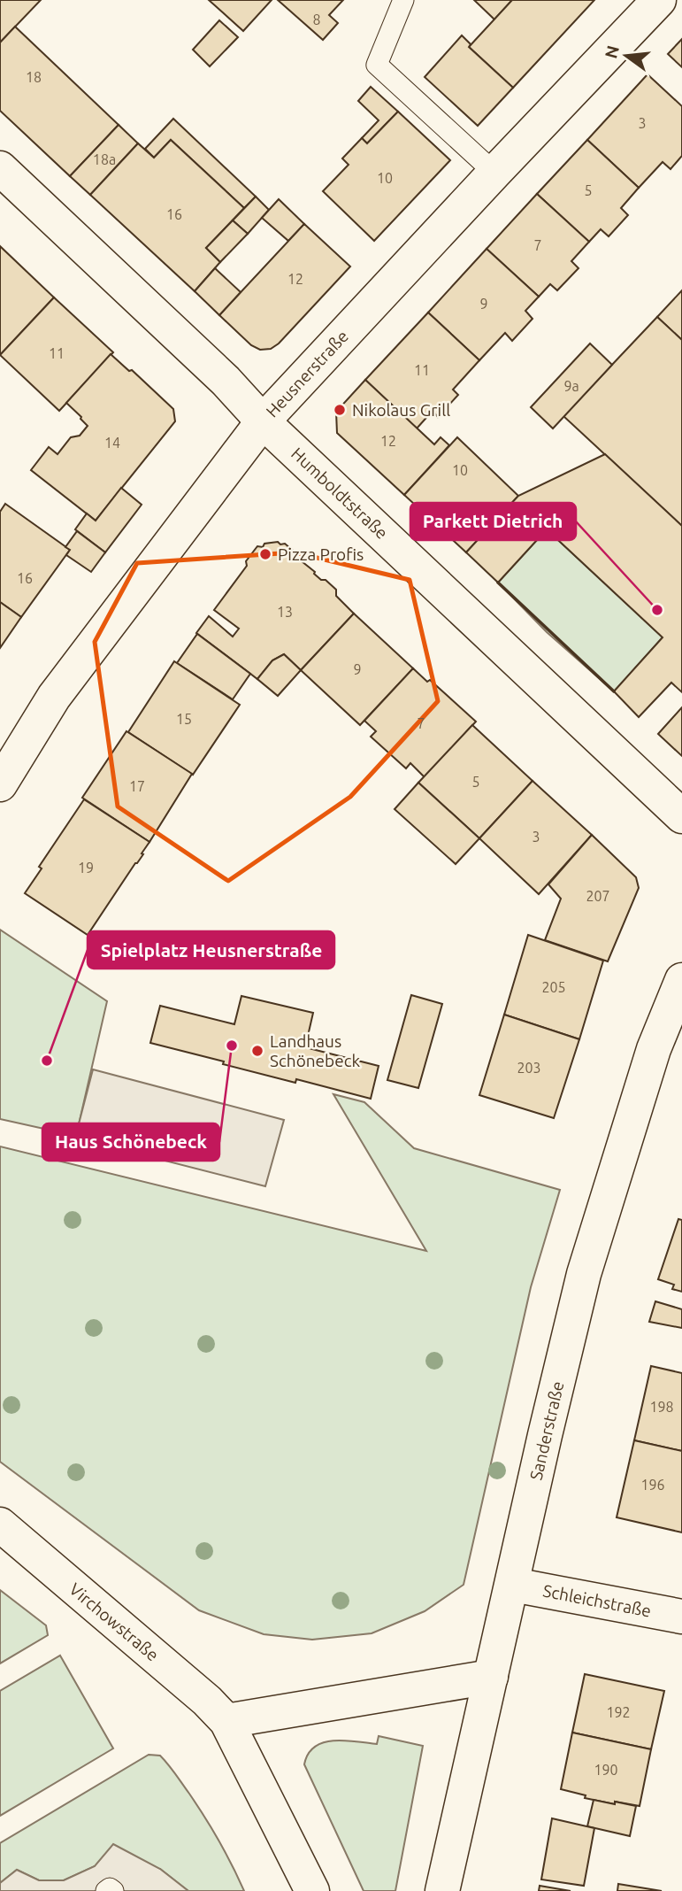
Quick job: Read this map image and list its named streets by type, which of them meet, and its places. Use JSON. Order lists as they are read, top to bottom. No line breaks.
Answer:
{"streets":{"street":["Heusnerstraße","Humboldtstraße","Sanderstraße","Schleichstraße","Virchowstraße"]},"crossings":[["Heusnerstraße","Humboldtstraße"],["Sanderstraße","Schleichstraße"]],"places":["Nikolaus Grill","Pizza Profis","Parkett Dietrich","Haus Schönebeck","Landhaus Schönebeck","Spielplatz Heusnerstraße"],"house_numbers":["8","18","3","18a","10","5","16","7","12","9","11","11","9a","12","14","10","16","13","9","15","7","5","17","3","19","207","205","203","198","196","192","190"],"north":"left"}
